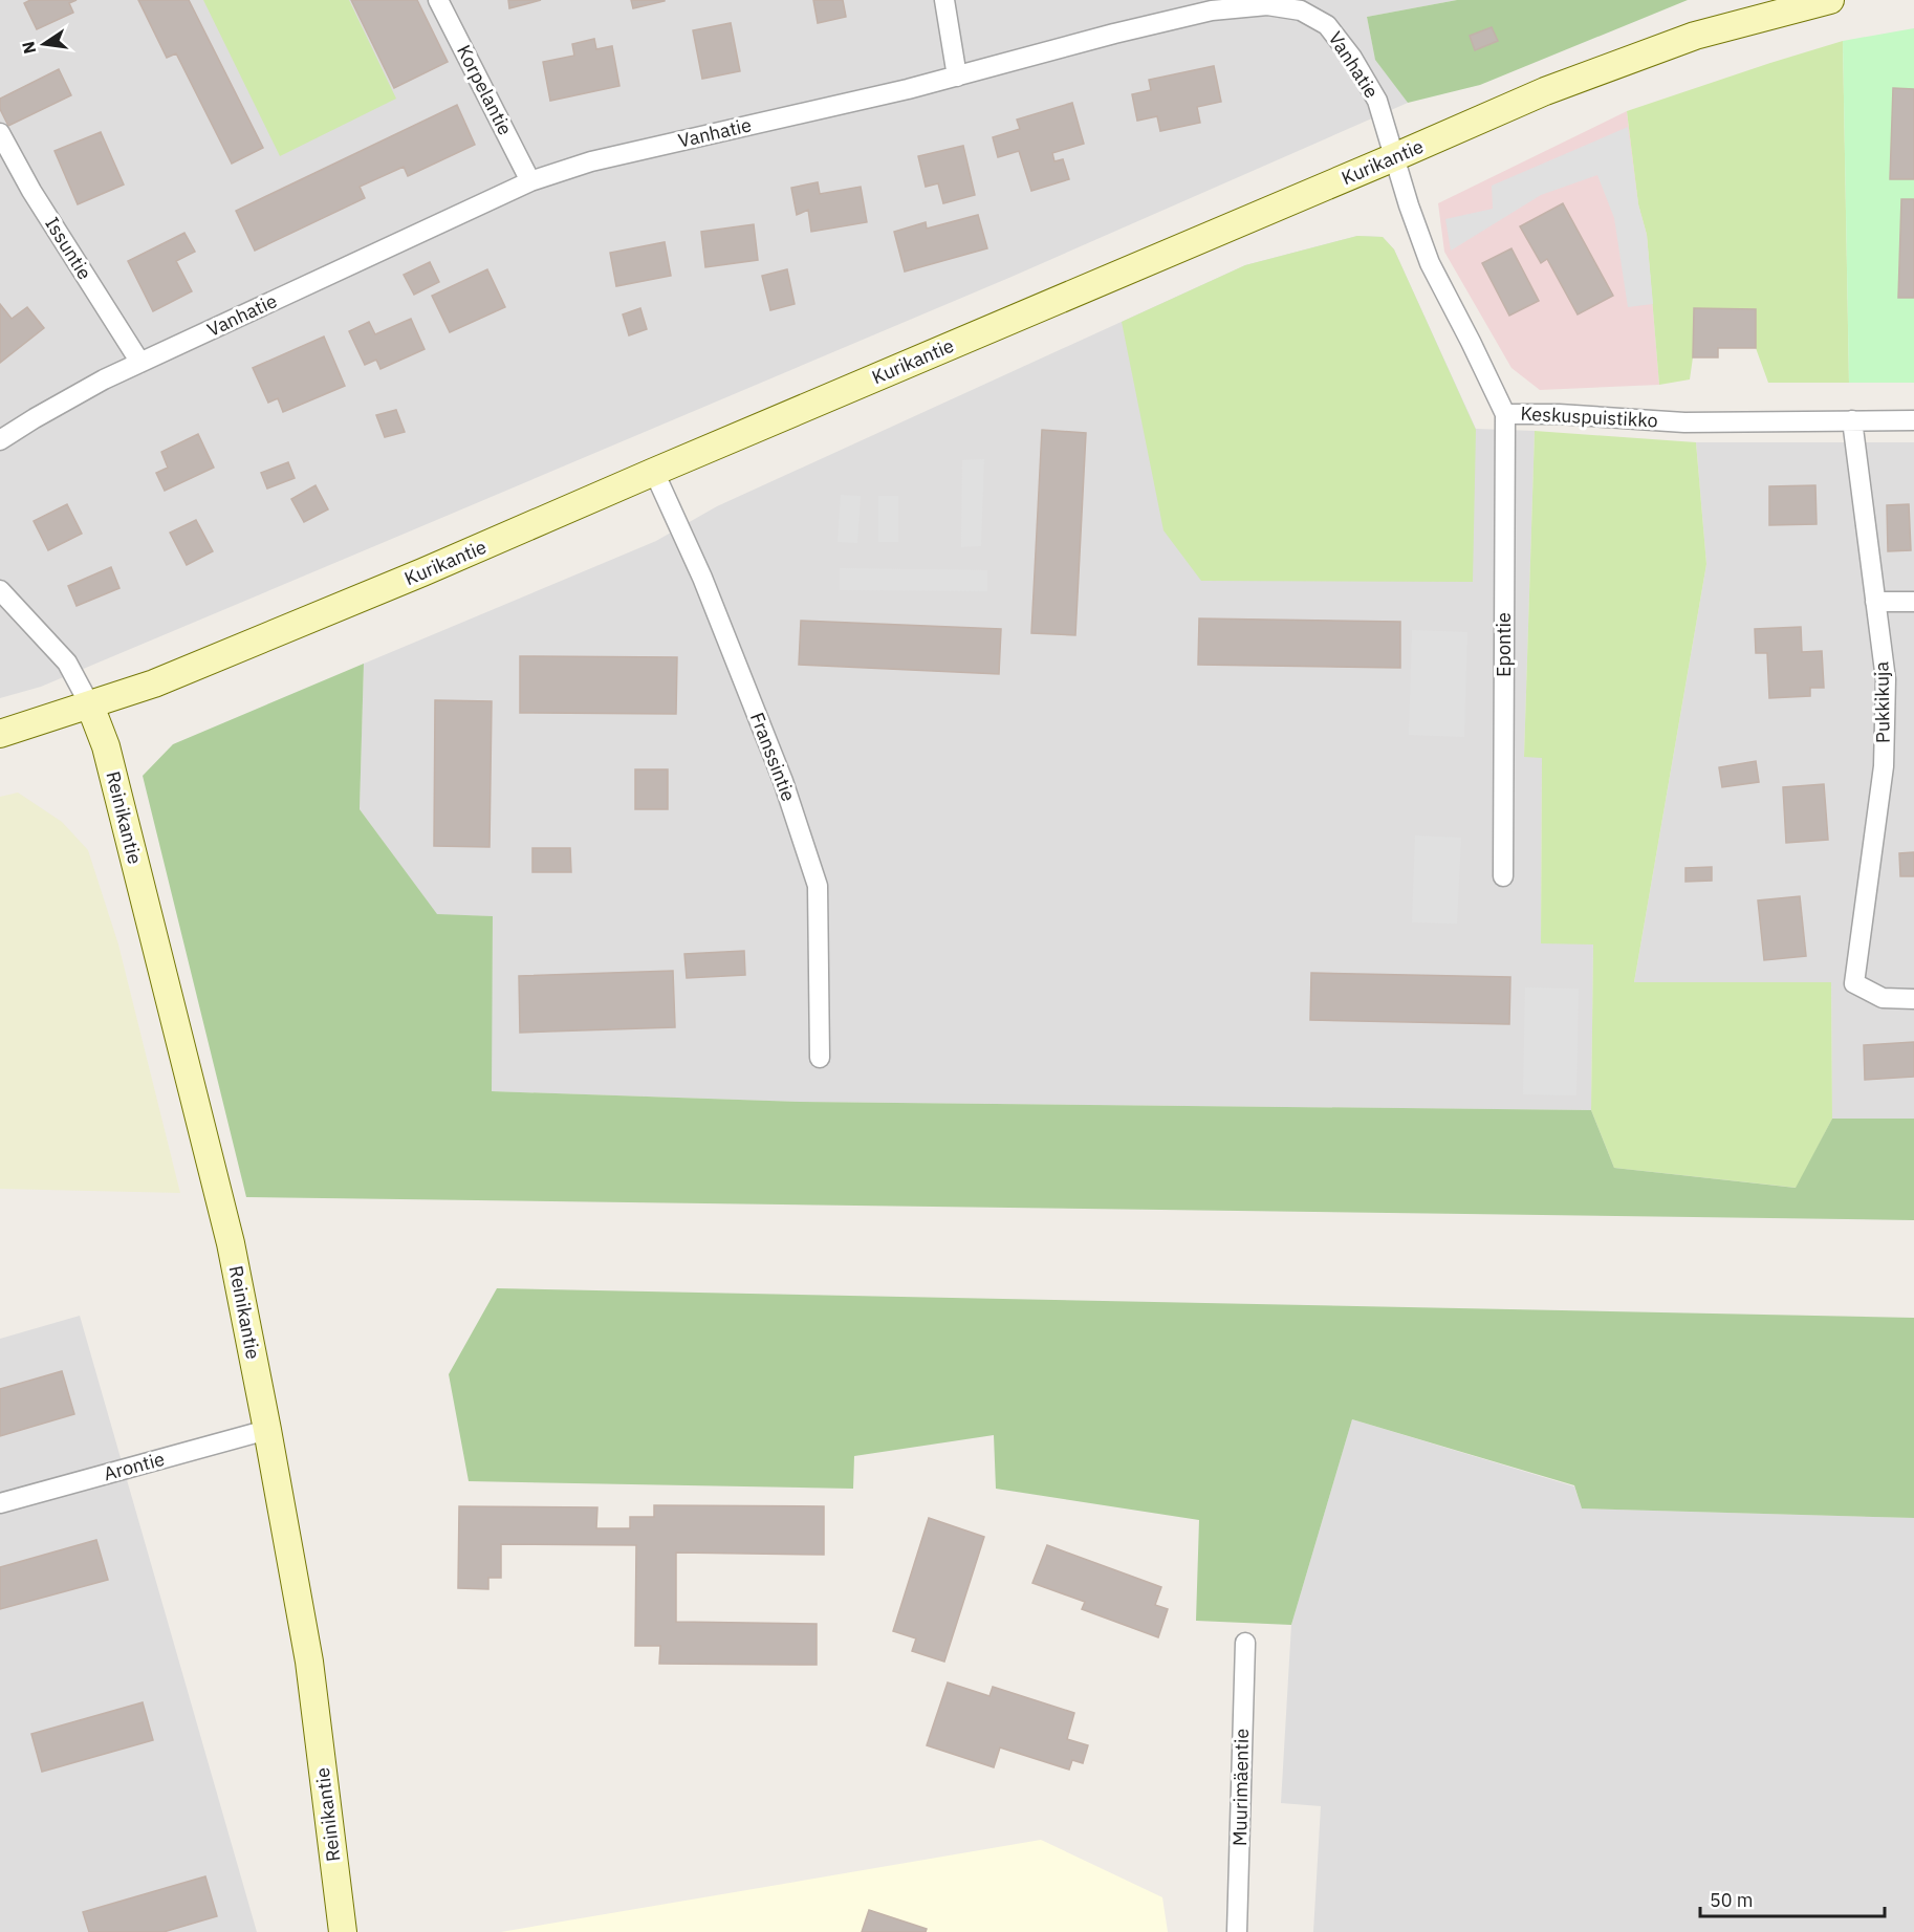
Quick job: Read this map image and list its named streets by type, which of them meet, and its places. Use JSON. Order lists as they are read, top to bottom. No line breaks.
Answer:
{"streets":{"street":["Vanhatie","Korpelantie","Kurikantie","Issuntie","Keskuspuistikko","Epontie","Pukkikuja","Franssintie","Reinikantie","Arontie","Muurimäentie"]},"crossings":[["Vanhatie","Korpelantie"],["Vanhatie","Kurikantie"],["Vanhatie","Issuntie"],["Vanhatie","Keskuspuistikko"],["Kurikantie","Keskuspuistikko"],["Kurikantie","Franssintie"],["Kurikantie","Reinikantie"],["Keskuspuistikko","Epontie"],["Keskuspuistikko","Pukkikuja"],["Reinikantie","Arontie"]],"scale_bar":"50 m","north":"left"}
